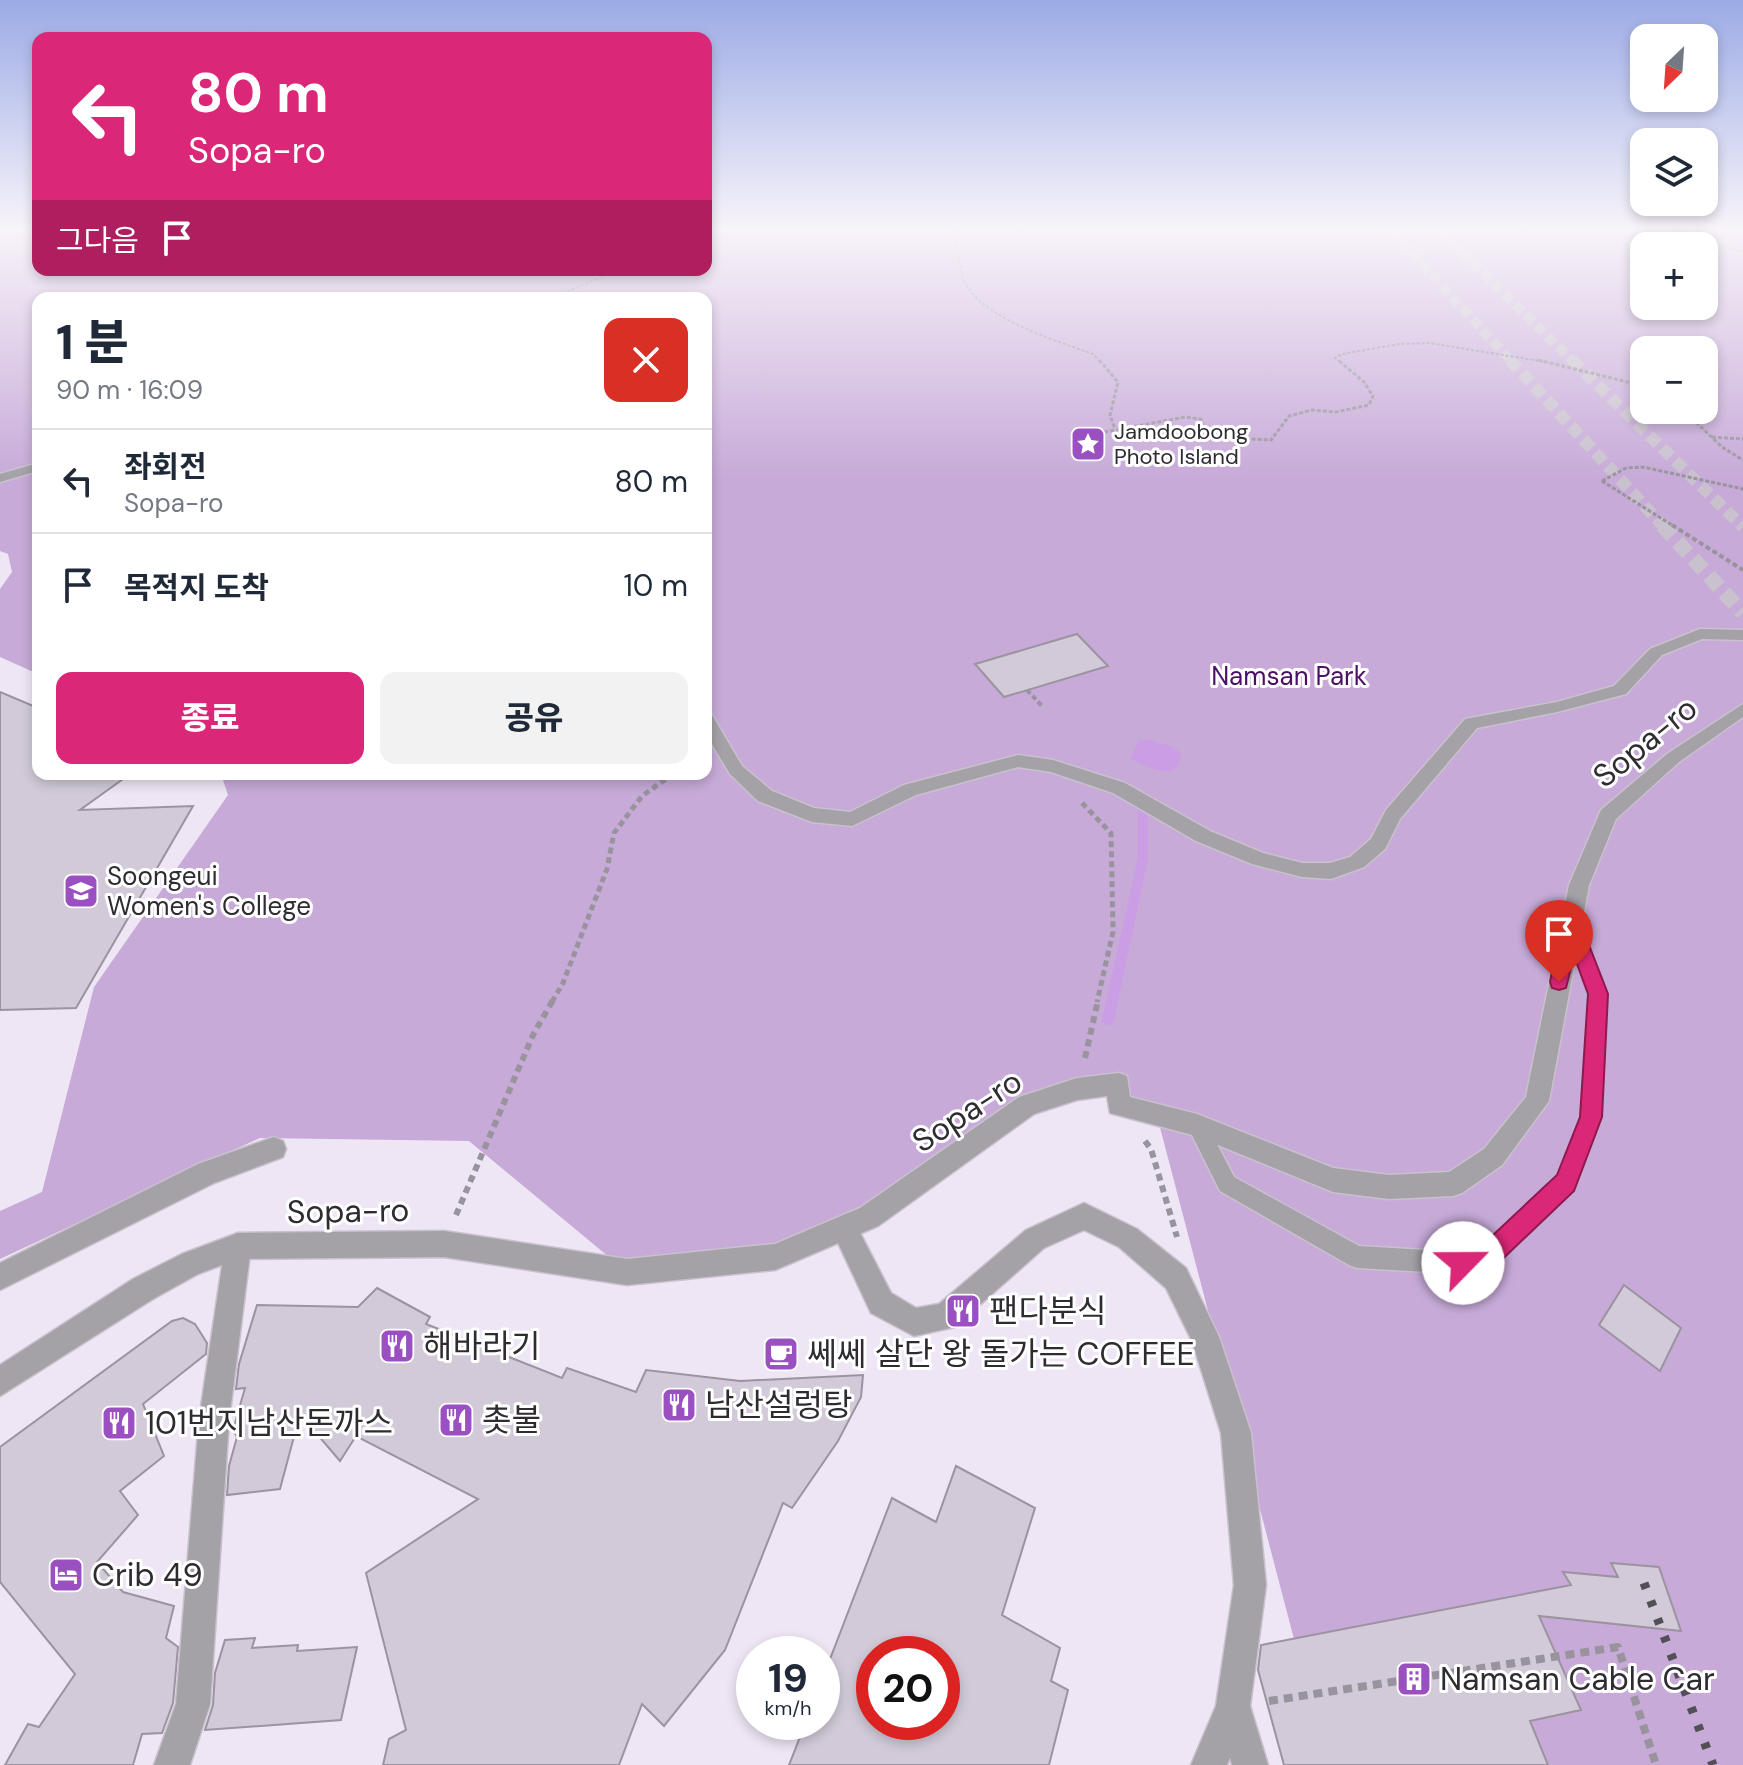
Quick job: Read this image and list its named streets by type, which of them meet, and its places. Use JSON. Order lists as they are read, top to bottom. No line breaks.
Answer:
{"streets":{"street":["Sopa-ro"]},"parks":["Namsan Park"],"places":{"place":["Jamdoobong Photo Island"],"school or university":["Soongeui Women's College"],"restaurant":["팬다분식","해바라기","남산설렁탕","촛불","101번지남산돈까스"],"cafe":["쎄쎄 살단 왕 돌가는 COFFEE"],"hotel":["Crib 49"],"building":["Namsan Cable Car"]},"north":"bottom left","page":{"map_buttons":["+","−"],"turn":["80 m","Sopa-ro"],"then":"그다음","heading":["1 분","90 m · 16:09"],"list":[{"name":"좌회전","note":"Sopa-ro","value":"80 m"},{"name":"목적지 도착","value":"10 m"}],"buttons":["종료","공유"],"speed":"19 km/h","limit":"20"}}
